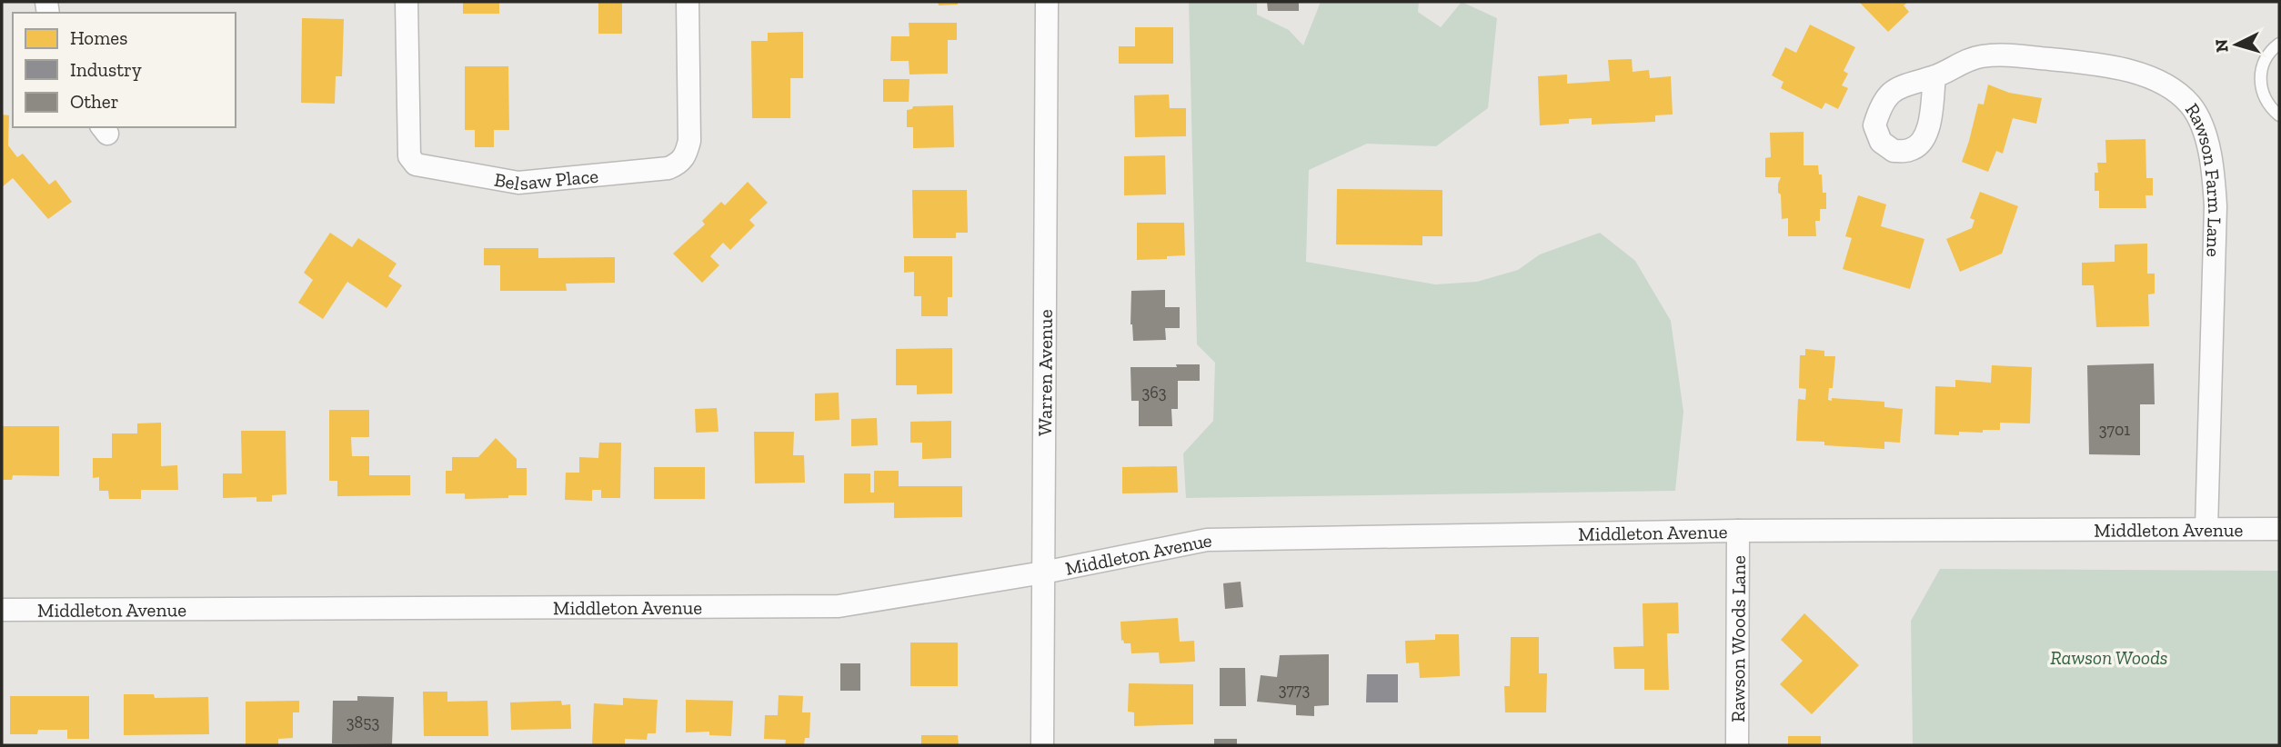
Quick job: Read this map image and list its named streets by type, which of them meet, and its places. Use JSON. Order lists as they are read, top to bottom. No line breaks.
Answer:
{"streets":{"street":["Belsaw Place","Rawson Farm Lane","Warren Avenue","Middleton Avenue","Rawson Woods Lane"]},"crossings":[["Rawson Farm Lane","Middleton Avenue"],["Warren Avenue","Middleton Avenue"],["Middleton Avenue","Rawson Woods Lane"]],"parks":["Rawson Woods"],"house_numbers":["363","3701","3773","3853"],"legend":["Homes","Industry","Other"],"north":"left"}
